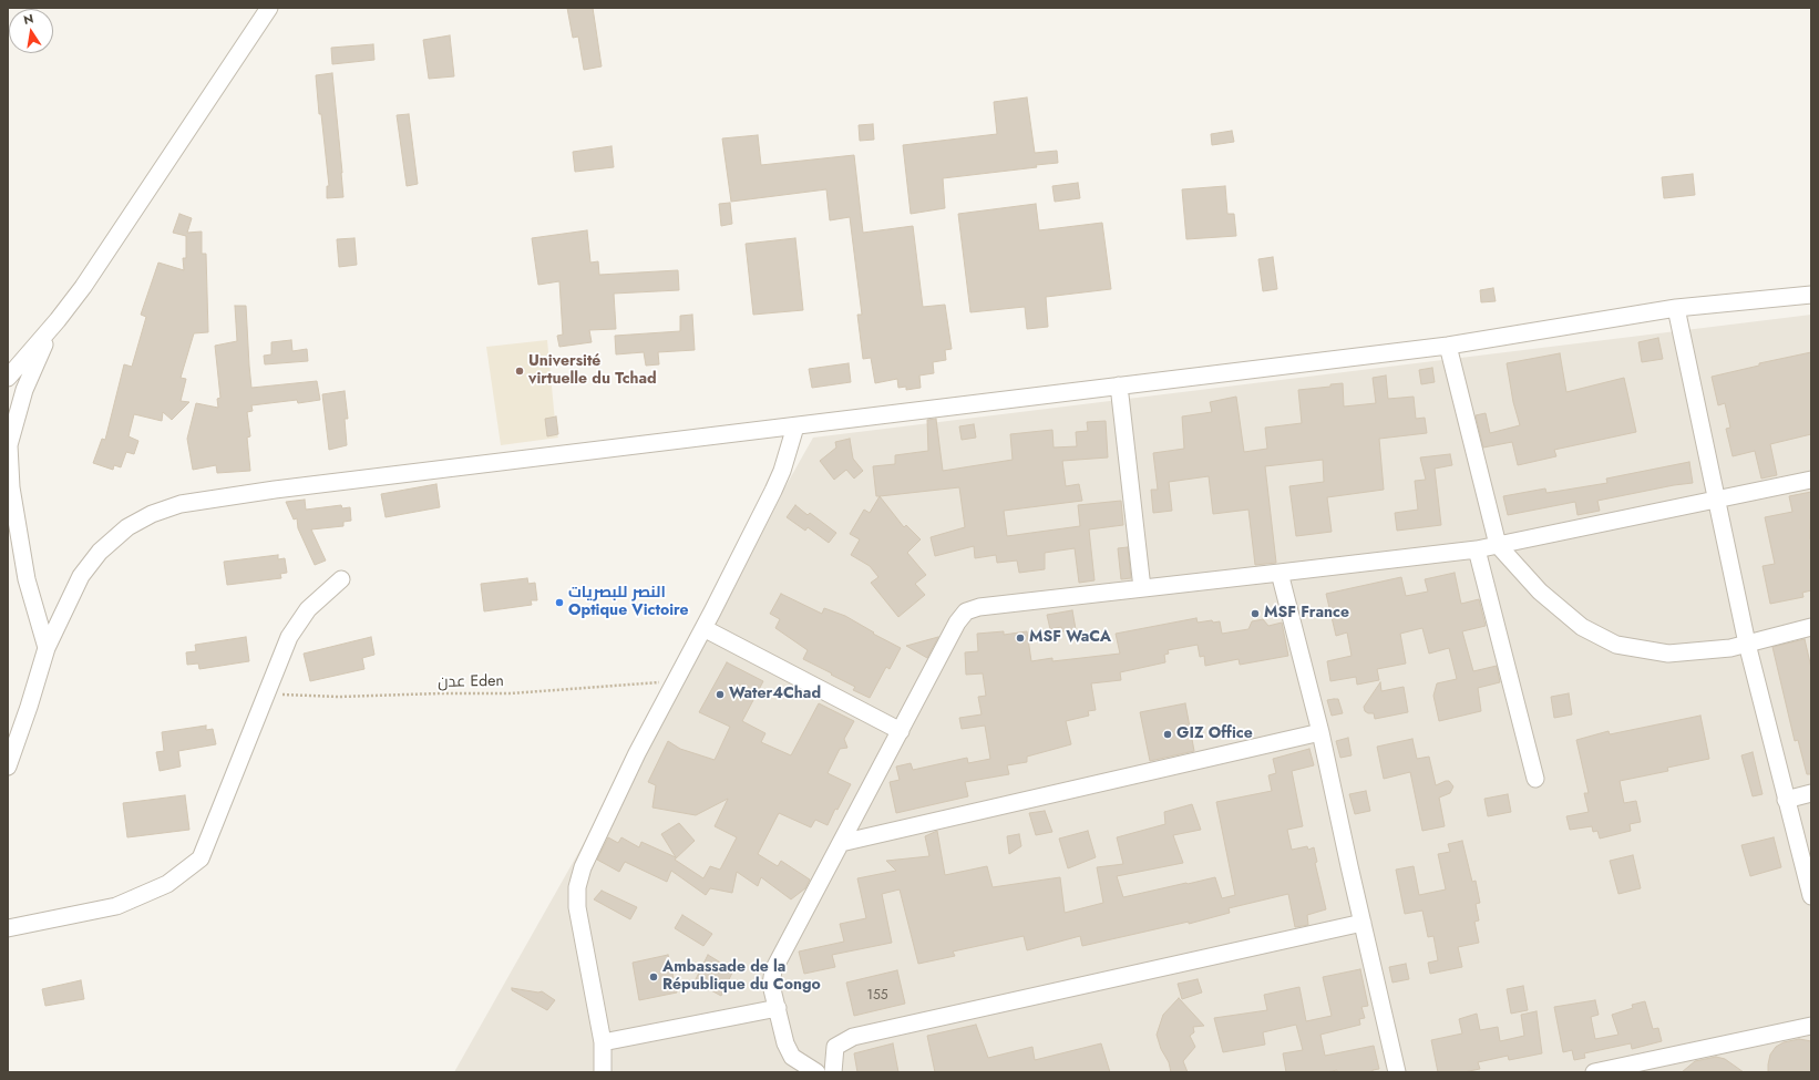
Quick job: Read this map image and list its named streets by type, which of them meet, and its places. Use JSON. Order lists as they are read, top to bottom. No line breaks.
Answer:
{"streets":{"path":["عدن Eden"]},"places":["Université virtuelle du Tchad","النصر للبصريات Optique Victoire","MSF France","MSF WaCA","Water4Chad","GIZ Office","Ambassade de la République du Congo"],"house_numbers":["155"],"north":"top"}
